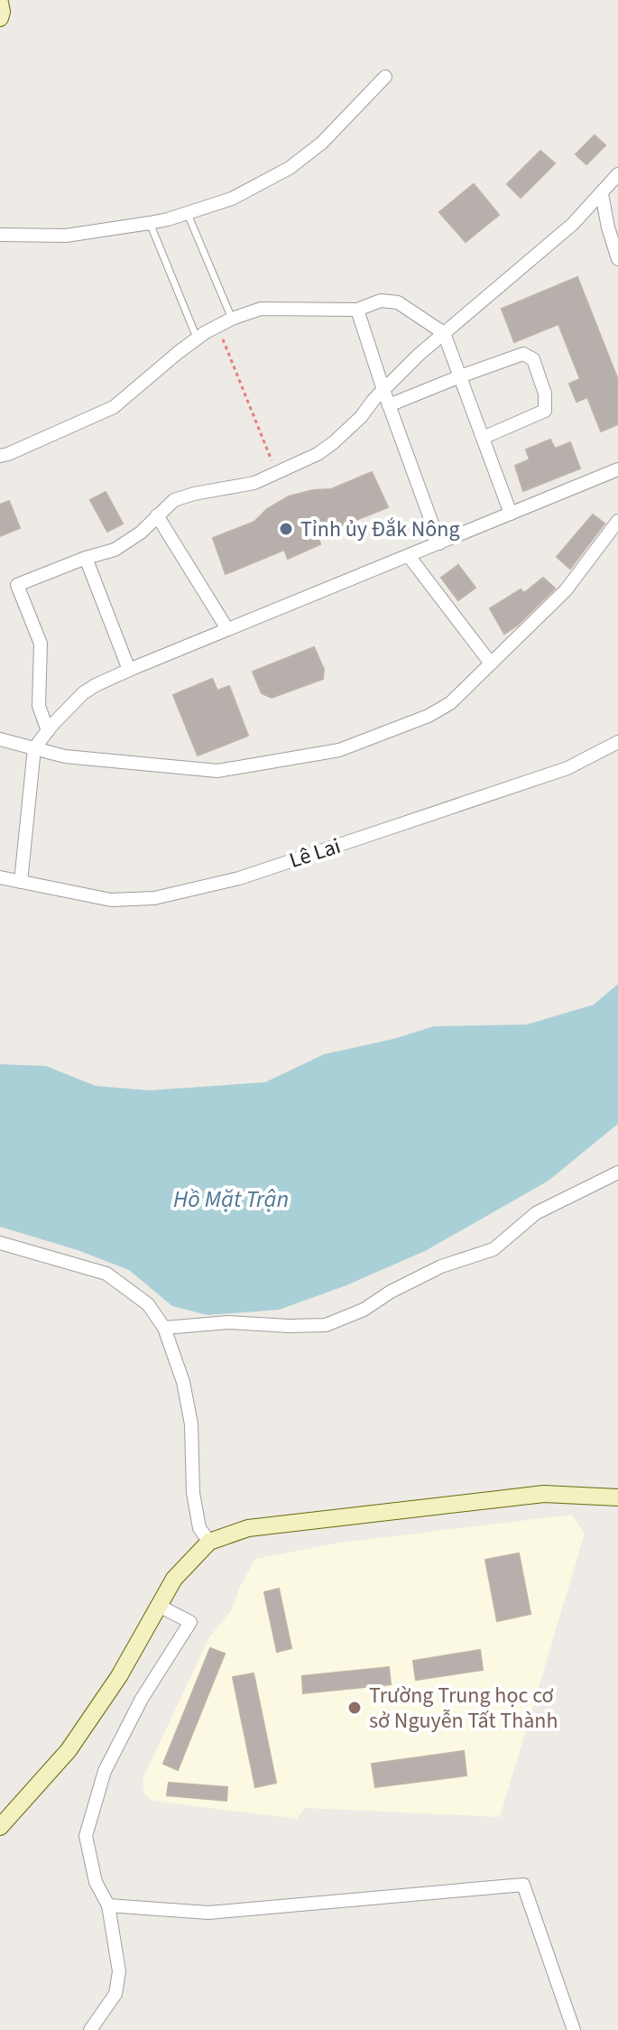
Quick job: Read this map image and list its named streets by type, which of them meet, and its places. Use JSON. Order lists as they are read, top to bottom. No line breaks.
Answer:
{"streets":{"street":["Lê Lai"]},"water":["Hồ Mặt Trận"],"places":["Tỉnh ủy Đắk Nông","Trường Trung học cơ sở Nguyễn Tất Thành"]}
